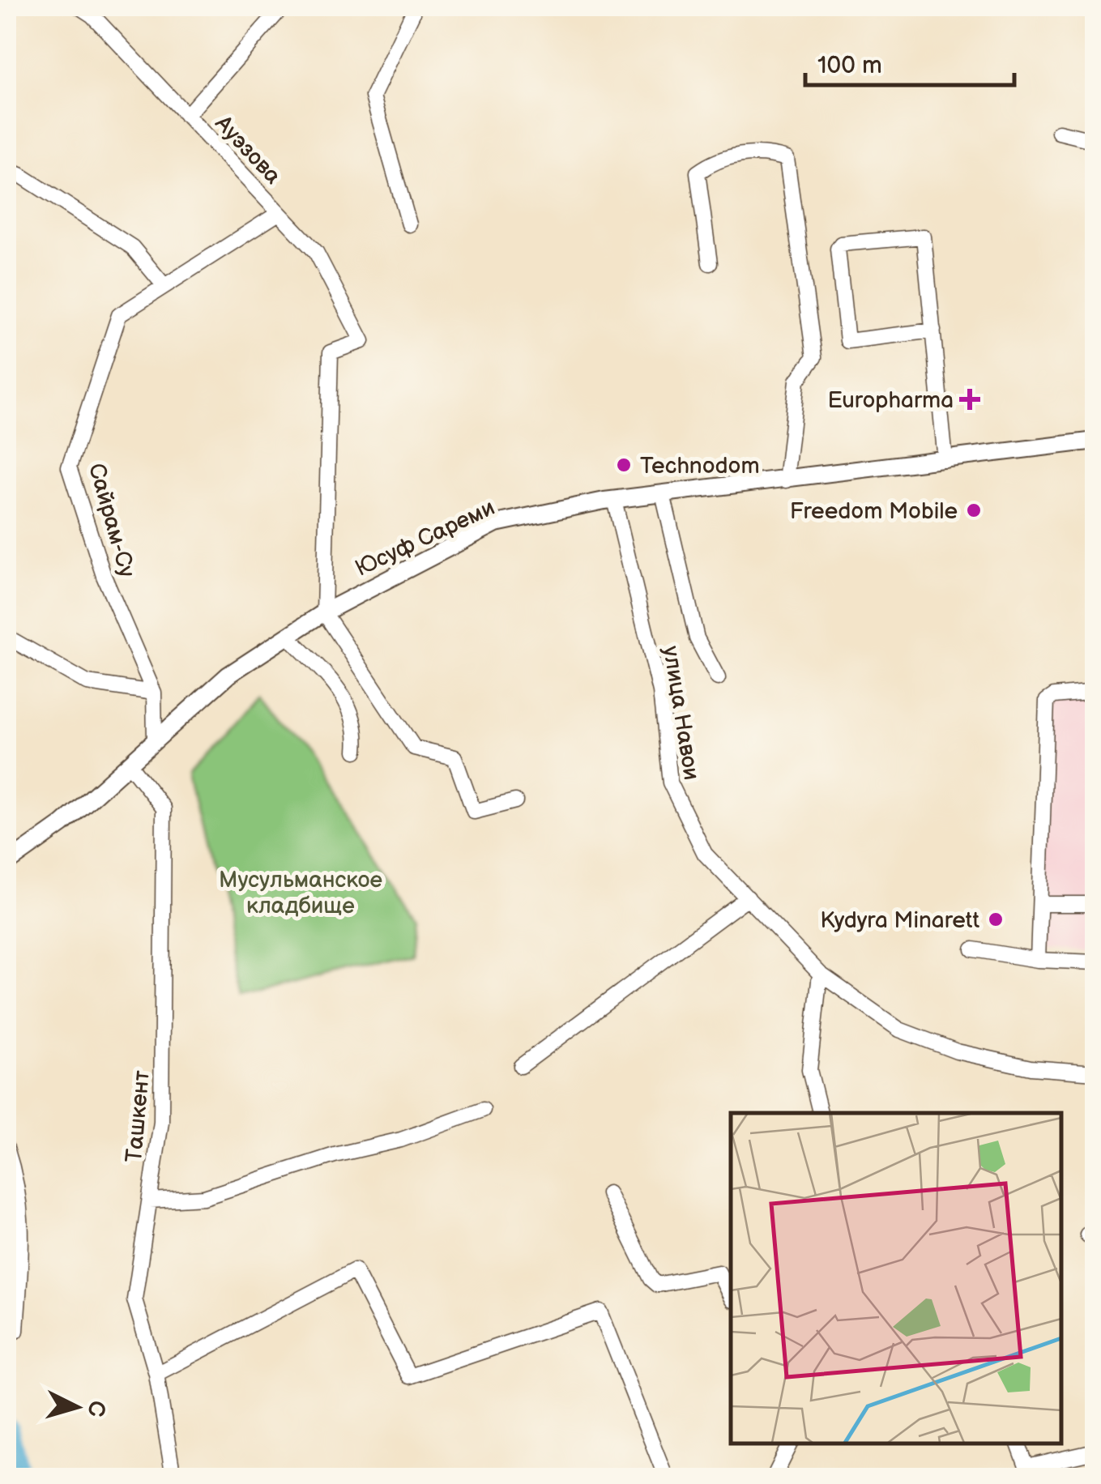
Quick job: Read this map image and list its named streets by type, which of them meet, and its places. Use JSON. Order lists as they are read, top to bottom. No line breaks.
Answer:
{"streets":{"main road":["Юсуф Сареми"],"street":["Ауэзова","Сайрам-Су","улица Навои","Ташкент"]},"crossings":[["Ауэзова","Сайрам-Су"],["Ауэзова","Юсуф Сареми"],["Сайрам-Су","Юсуф Сареми"],["Юсуф Сареми","улица Навои"],["Юсуф Сареми","Ташкент"]],"parks":["Мусульманское кладбище"],"places":{"health":["Europharma"],"other":["Technodom","Freedom Mobile","Kydyra Minarett"]},"scale_bar":"100 m","north":"right"}
